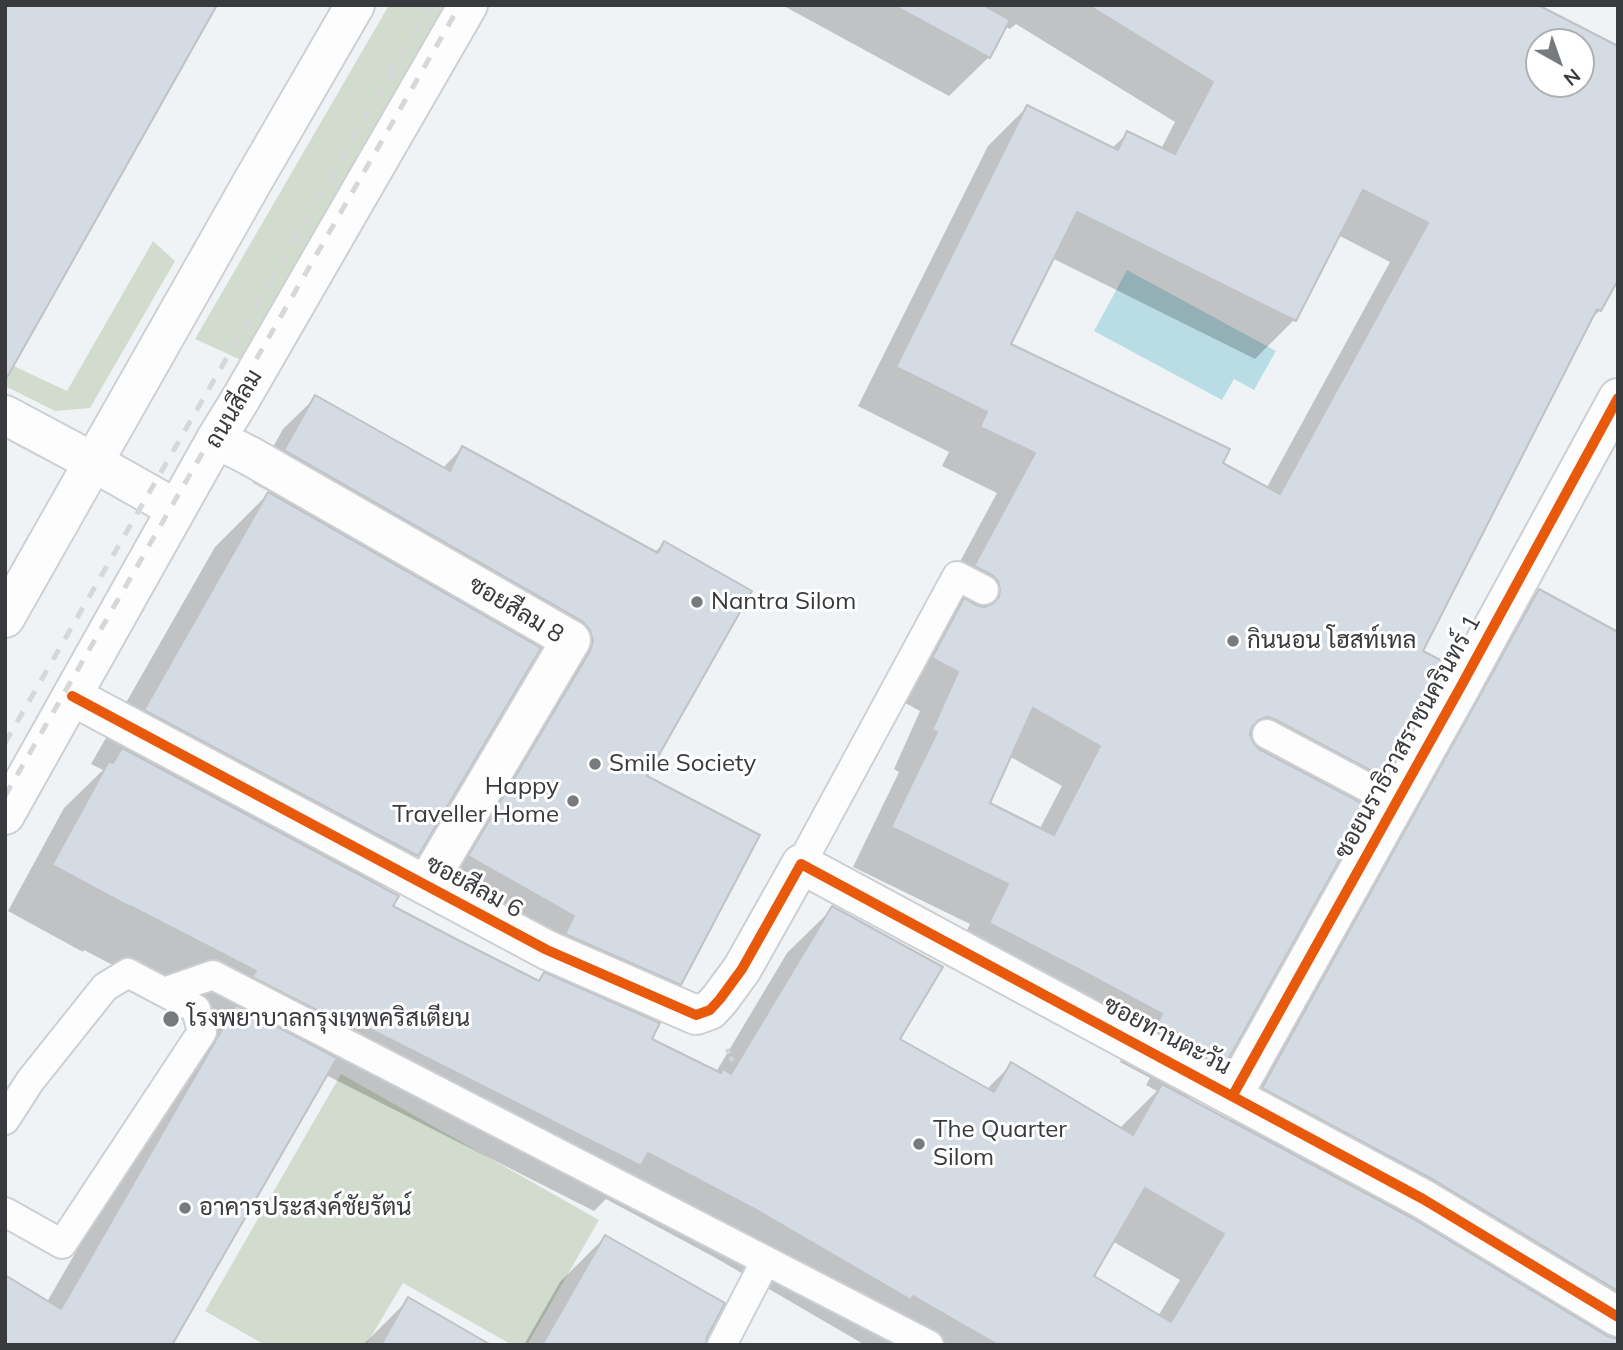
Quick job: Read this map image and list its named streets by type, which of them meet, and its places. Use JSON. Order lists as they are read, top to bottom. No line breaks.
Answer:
{"streets":{"street":["ถนนสีลม","ซอยสีลม 8","ซอยนราธิวาสราชนครินทร์ 1","ซอยสีลม 6","ซอยทานตะวัน"]},"crossings":[["ถนนสีลม","ซอยสีลม 8"],["ถนนสีลม","ซอยสีลม 6"],["ซอยสีลม 8","ซอยสีลม 6"],["ซอยนราธิวาสราชนครินทร์ 1","ซอยทานตะวัน"],["ซอยสีลม 6","ซอยทานตะวัน"]],"places":["Nantra Silom","กินนอน โฮสท์เทล","Smile Society","Happy Traveller Home","โรงพยาบาลกรุงเทพคริสเตียน","The Quarter Silom","อาคารประสงค์ชัยรัตน์"],"north":"bottom right"}
